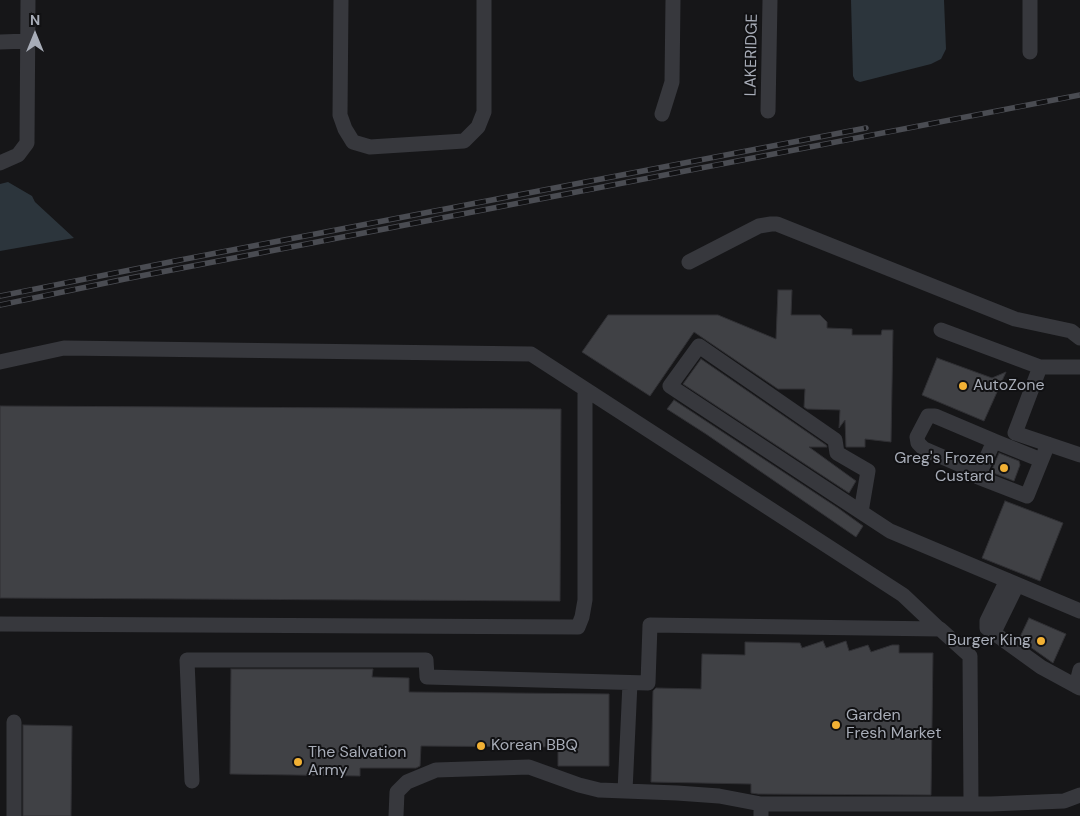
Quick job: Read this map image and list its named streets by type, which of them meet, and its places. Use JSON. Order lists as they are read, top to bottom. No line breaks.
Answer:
{"streets":{"street":["LAKERIDGE"]},"places":["AutoZone","Greg's Frozen Custard","Burger King","Garden Fresh Market","Korean BBQ","The Salvation Army"],"north":"top"}
